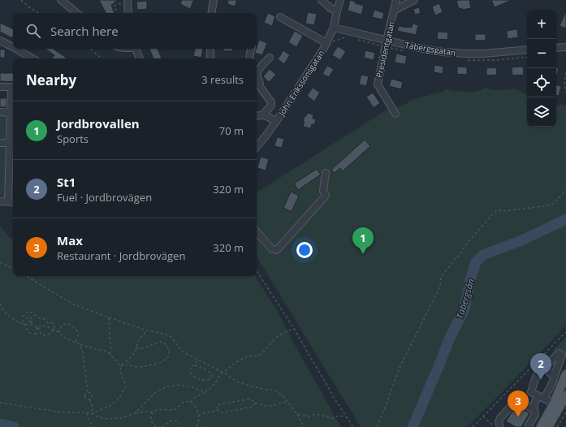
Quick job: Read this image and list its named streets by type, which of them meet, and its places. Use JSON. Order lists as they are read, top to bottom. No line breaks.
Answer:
{"streets":{"street":["Tabergsgatan","Presidentgatan","John Erikssonsgatan"]},"crossings":[["Tabergsgatan","Presidentgatan"],["Tabergsgatan","John Erikssonsgatan"]],"water":["Tabergsån"],"page":{"map_buttons":["+","−"],"search":"Search here","heading":["Nearby","3 results"],"list":[{"mark":"1","name":"Jordbrovallen","note":"Sports","value":"70 m"},{"mark":"2","name":"St1","note":"Fuel · Jordbrovägen","value":"320 m"},{"mark":"3","name":"Max","note":"Restaurant · Jordbrovägen","value":"320 m"}],"pins":["1","2","3"]}}
